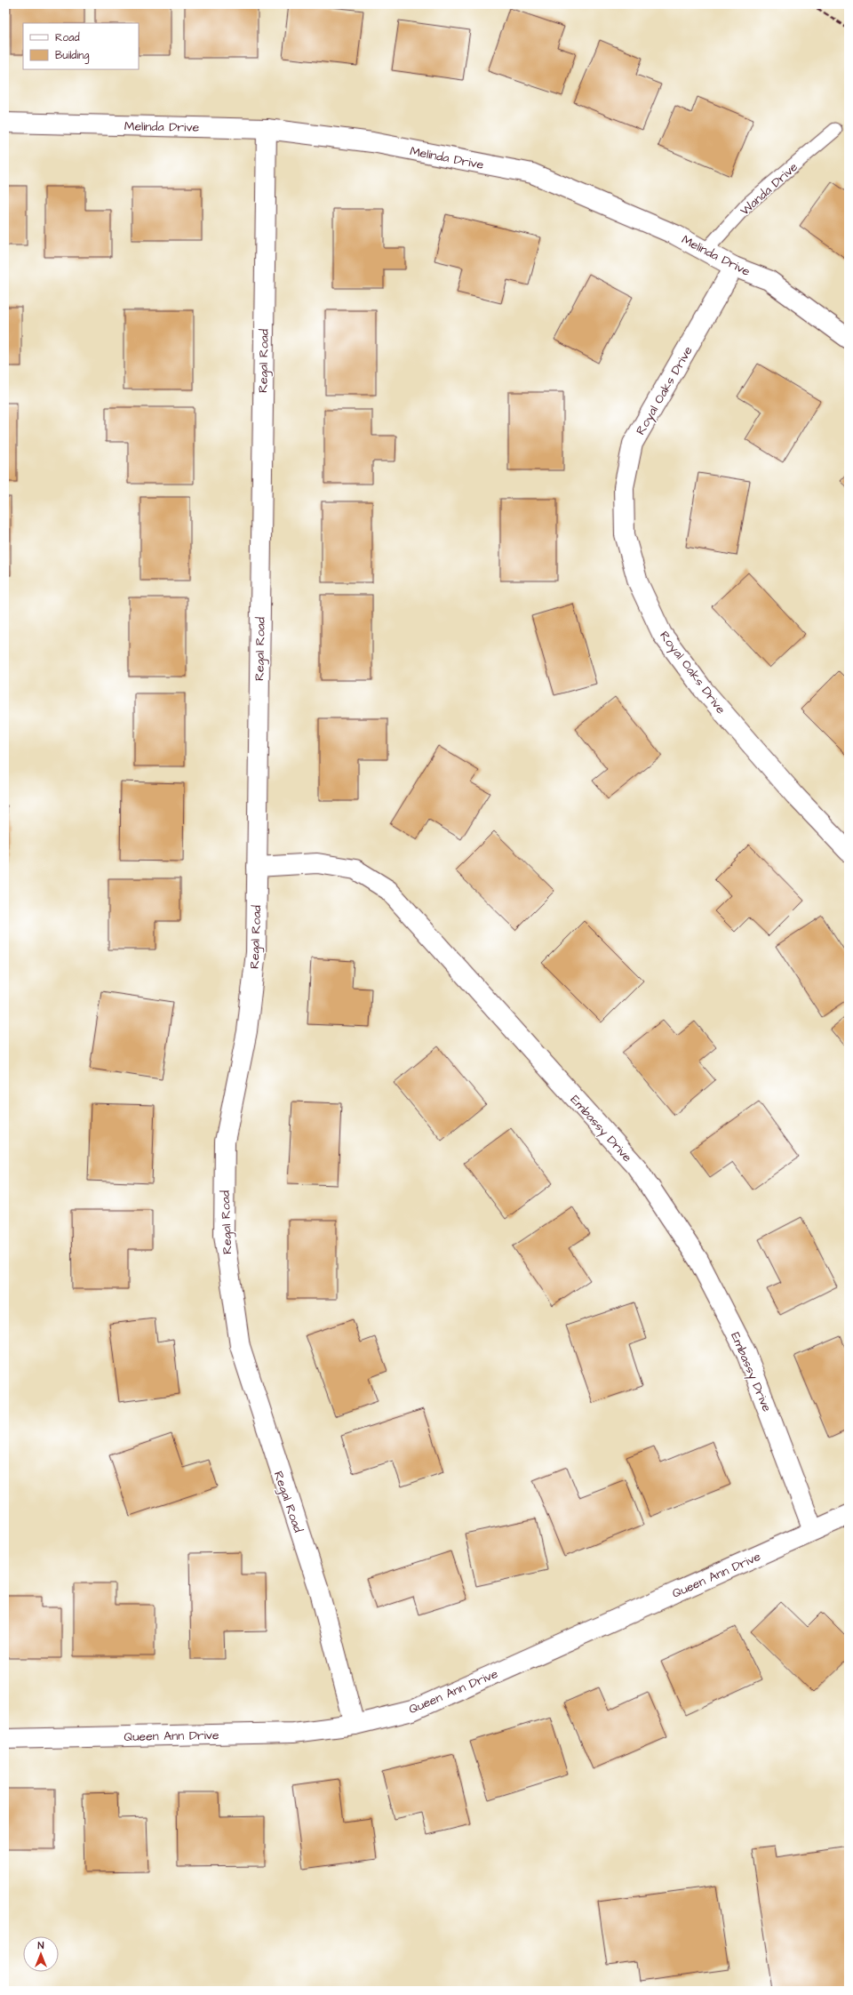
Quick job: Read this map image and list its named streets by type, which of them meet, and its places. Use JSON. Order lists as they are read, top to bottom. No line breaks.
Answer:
{"streets":{"street":["Melinda Drive","Regal Road","Royal Oaks Drive","Embassy Drive","Queen Ann Drive"],"lane":["Wanda Drive"]},"crossings":[["Melinda Drive","Wanda Drive"],["Melinda Drive","Regal Road"],["Melinda Drive","Royal Oaks Drive"],["Regal Road","Embassy Drive"],["Regal Road","Queen Ann Drive"],["Embassy Drive","Queen Ann Drive"]],"legend":["Road","Building"],"north":"top"}
